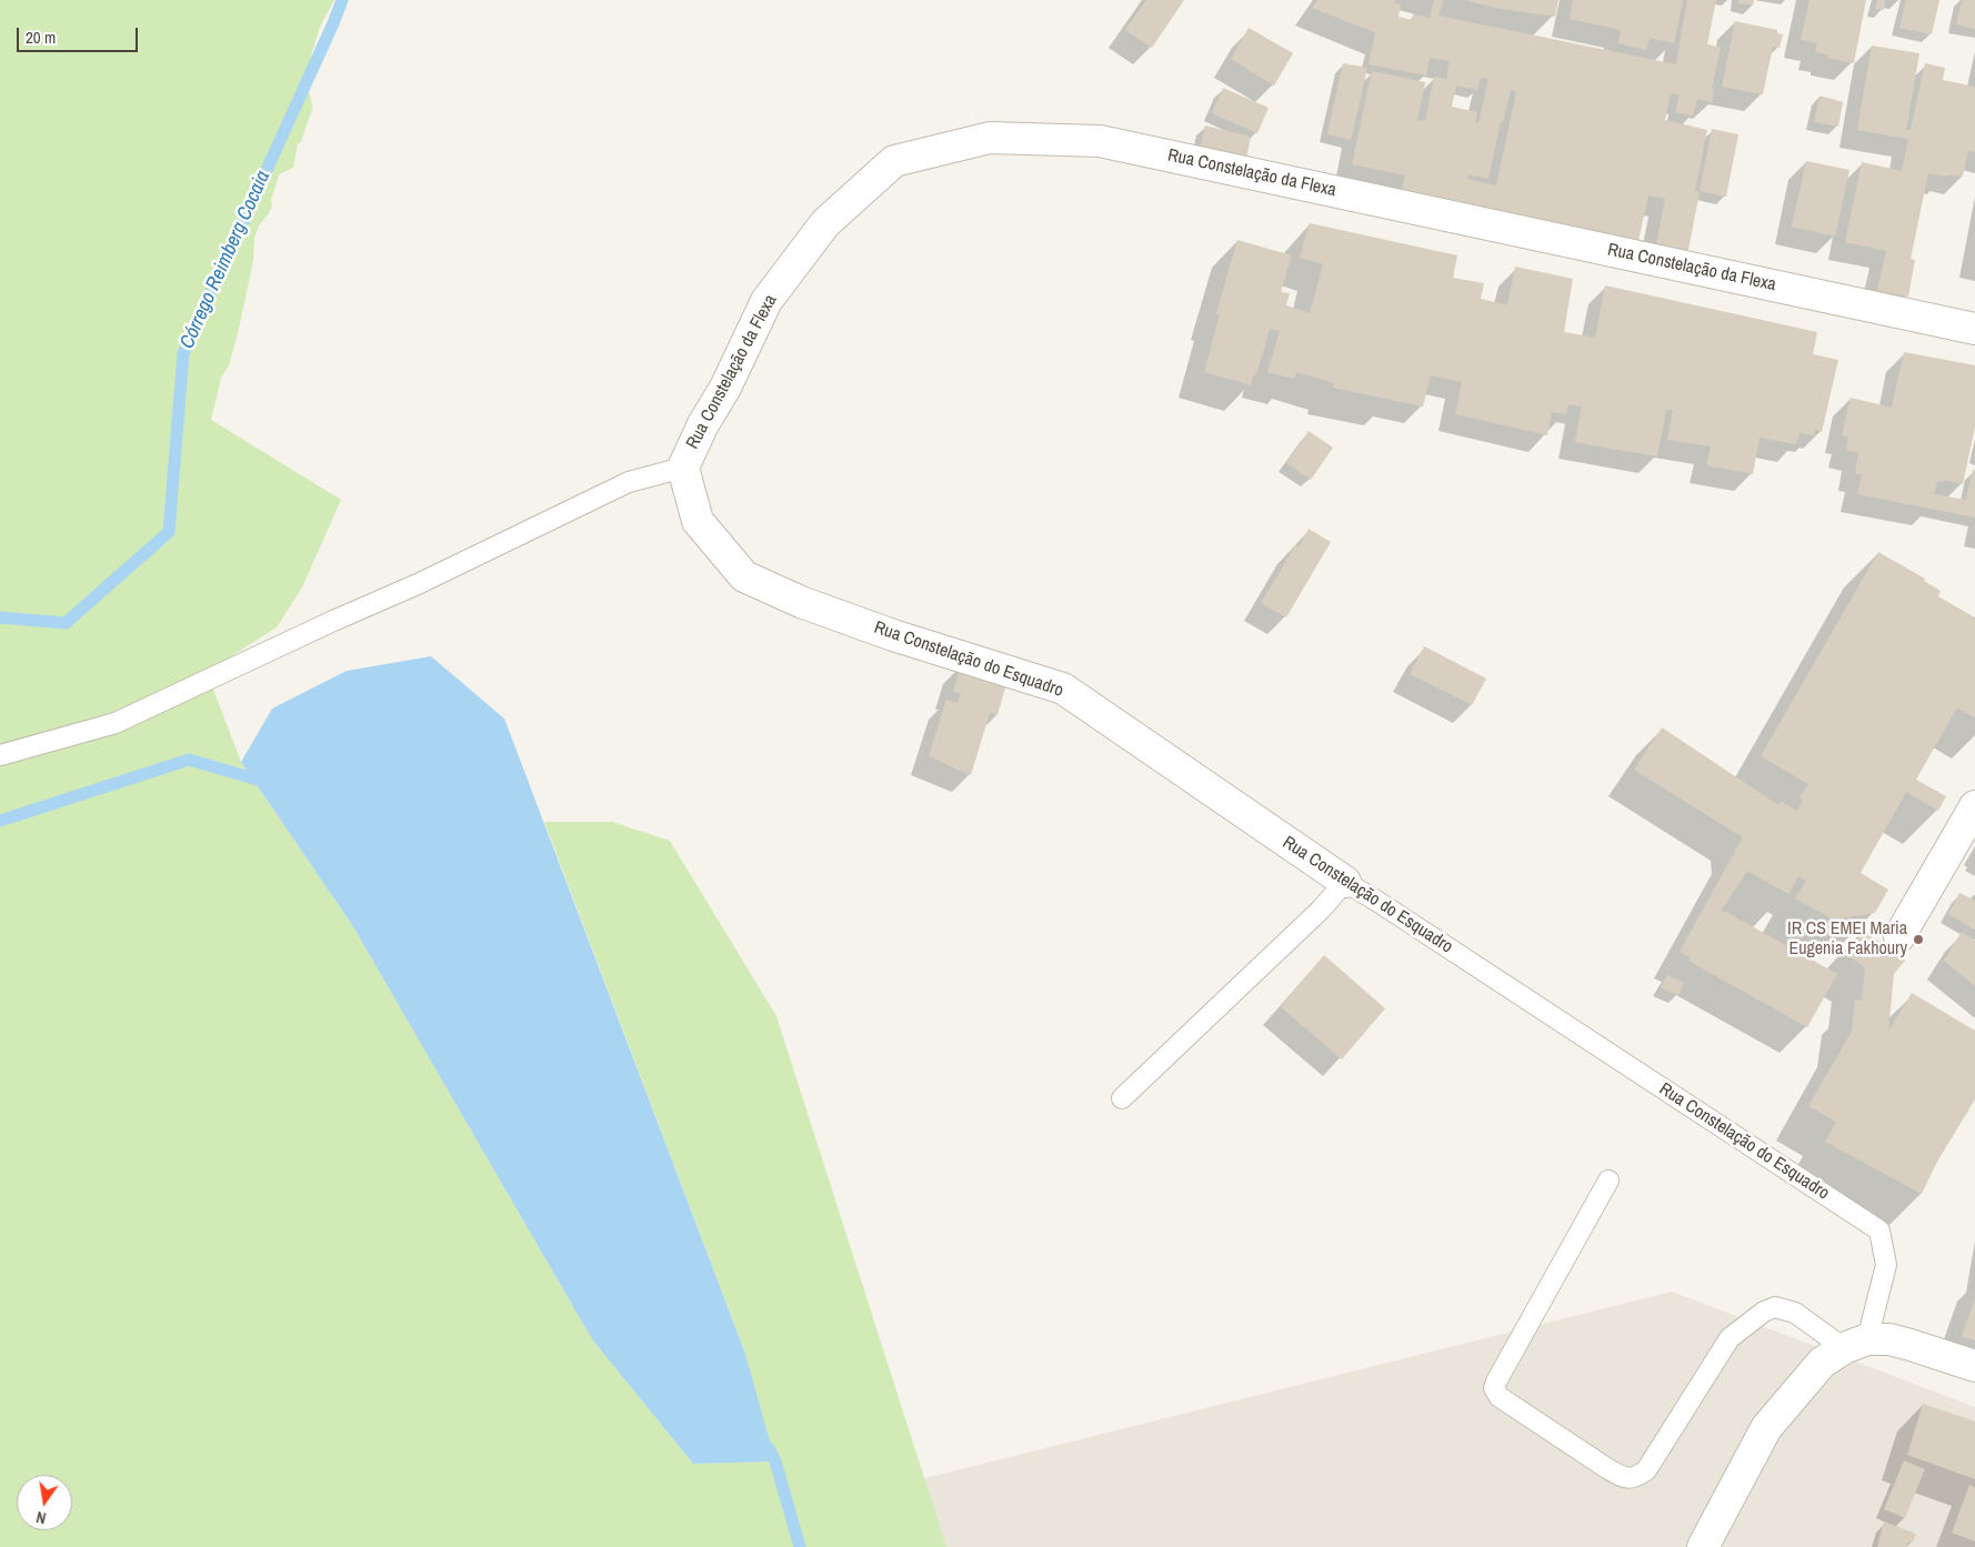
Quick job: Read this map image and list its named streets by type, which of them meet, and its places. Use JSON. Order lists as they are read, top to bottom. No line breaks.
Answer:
{"streets":{"street":["Rua Constelação da Flexa","Rua Constelação do Esquadro"]},"crossings":[["Rua Constelação da Flexa","Rua Constelação do Esquadro"]],"water":["Córrego Reimberg Cocaia"],"places":["IR CS EMEI Maria Eugenia Fakhoury"],"scale_bar":"20 m","north":"bottom"}
